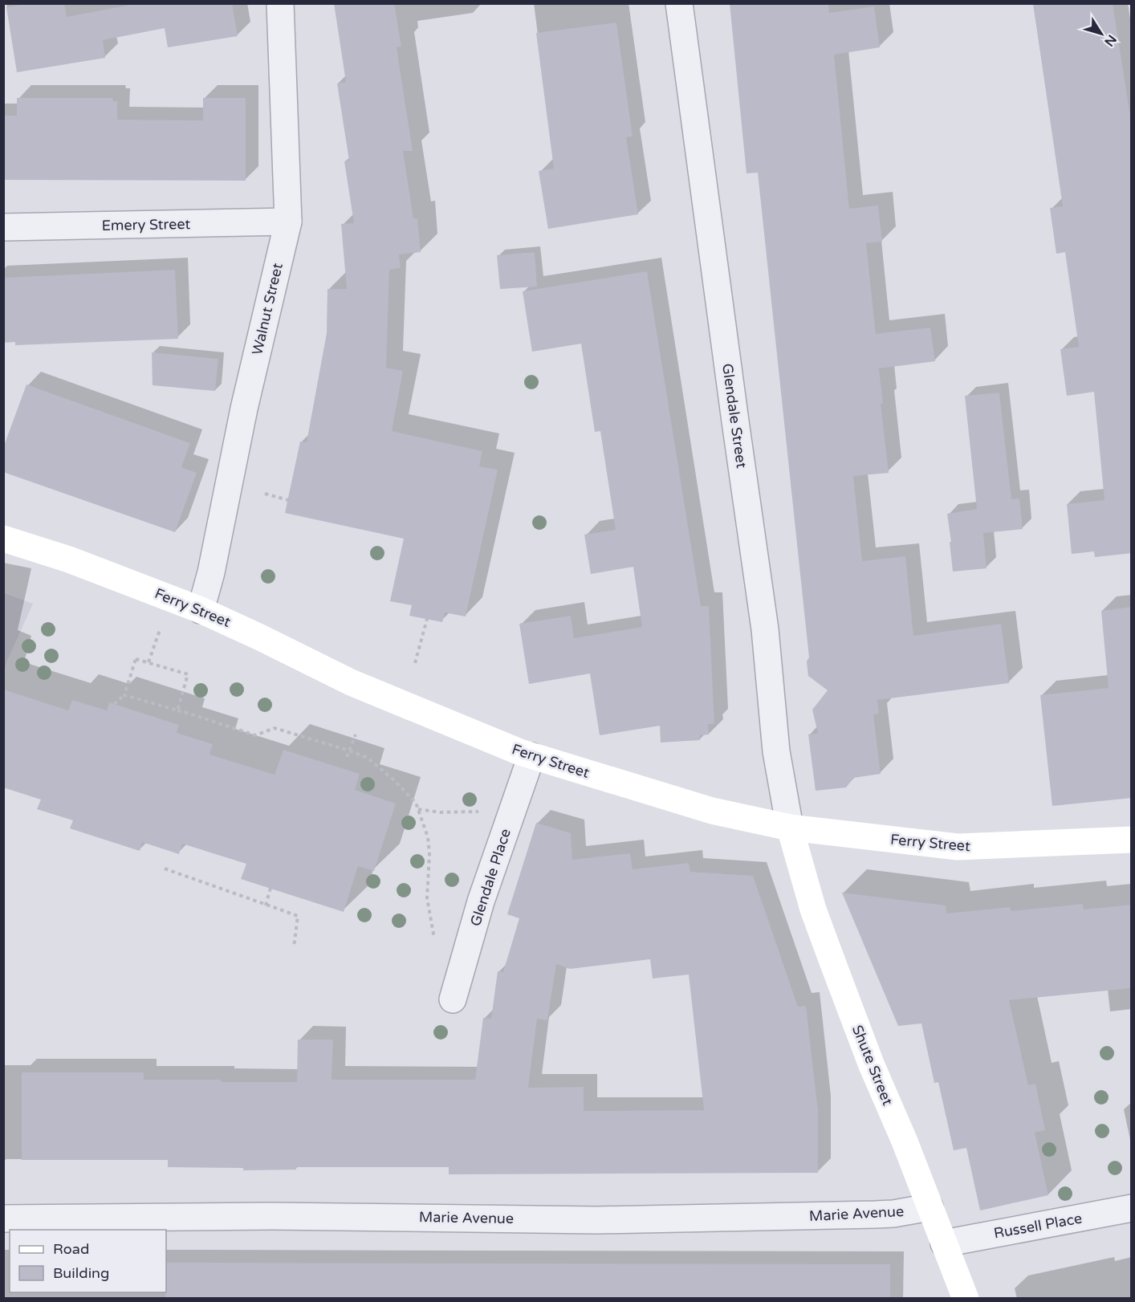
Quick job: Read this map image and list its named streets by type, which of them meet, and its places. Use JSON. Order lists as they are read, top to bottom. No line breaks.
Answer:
{"streets":{"main road":["Ferry Street","Shute Street"],"street":["Emery Street","Walnut Street","Glendale Street","Glendale Place","Marie Avenue","Russell Place"]},"crossings":[["Emery Street","Walnut Street"],["Walnut Street","Ferry Street"],["Glendale Street","Ferry Street"],["Glendale Street","Shute Street"],["Ferry Street","Glendale Place"],["Ferry Street","Shute Street"],["Shute Street","Marie Avenue"],["Shute Street","Russell Place"]],"legend":["Road","Building"],"north":"bottom right"}
